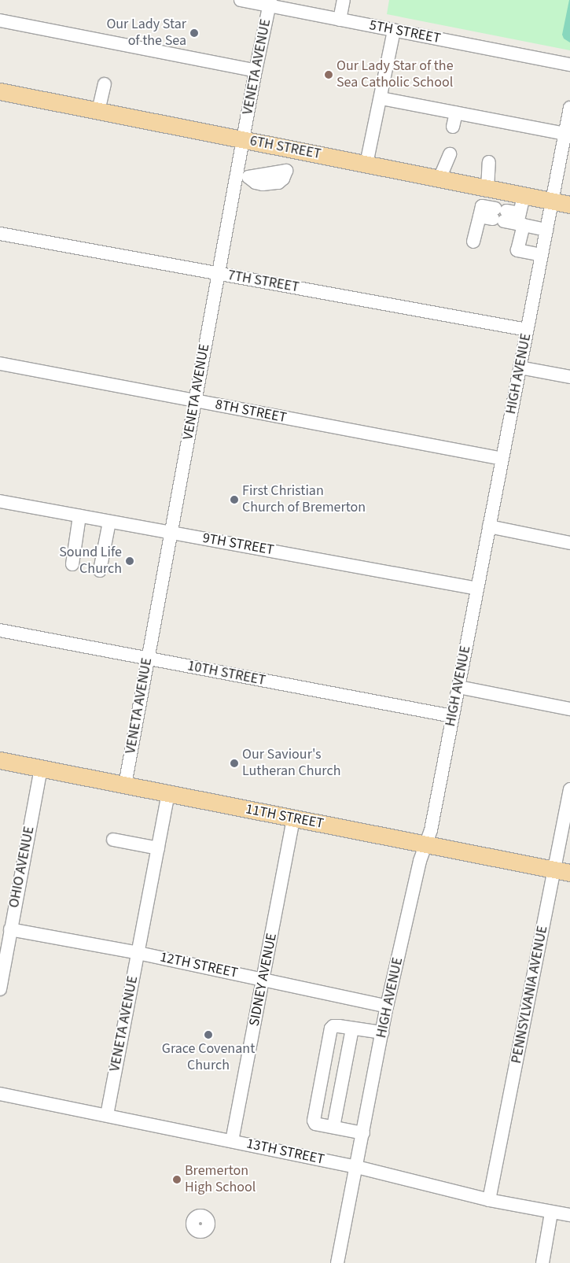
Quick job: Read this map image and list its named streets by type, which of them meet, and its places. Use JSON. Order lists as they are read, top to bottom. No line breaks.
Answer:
{"streets":{"main road":["6TH STREET","11TH STREET"],"street":["5TH STREET","VENETA AVENUE","7TH STREET","HIGH AVENUE","8TH STREET","9TH STREET","10TH STREET","OHIO AVENUE","12TH STREET","SIDNEY AVENUE","PENNSYLVANIA AVENUE","13TH STREET"]},"crossings":[["5TH STREET","VENETA AVENUE"],["VENETA AVENUE","6TH STREET"],["VENETA AVENUE","7TH STREET"],["VENETA AVENUE","8TH STREET"],["VENETA AVENUE","9TH STREET"],["VENETA AVENUE","10TH STREET"],["VENETA AVENUE","11TH STREET"],["VENETA AVENUE","12TH STREET"],["VENETA AVENUE","13TH STREET"],["6TH STREET","HIGH AVENUE"],["7TH STREET","HIGH AVENUE"],["HIGH AVENUE","8TH STREET"],["HIGH AVENUE","9TH STREET"],["HIGH AVENUE","10TH STREET"],["HIGH AVENUE","11TH STREET"],["HIGH AVENUE","12TH STREET"],["HIGH AVENUE","13TH STREET"],["11TH STREET","OHIO AVENUE"],["11TH STREET","SIDNEY AVENUE"],["11TH STREET","PENNSYLVANIA AVENUE"],["OHIO AVENUE","12TH STREET"],["12TH STREET","SIDNEY AVENUE"],["SIDNEY AVENUE","13TH STREET"],["PENNSYLVANIA AVENUE","13TH STREET"]],"places":["Our Lady Star of the Sea","Our Lady Star of the Sea Catholic School","First Christian Church of Bremerton","Sound Life Church","Our Saviour's Lutheran Church","Grace Covenant Church","Bremerton High School"]}
